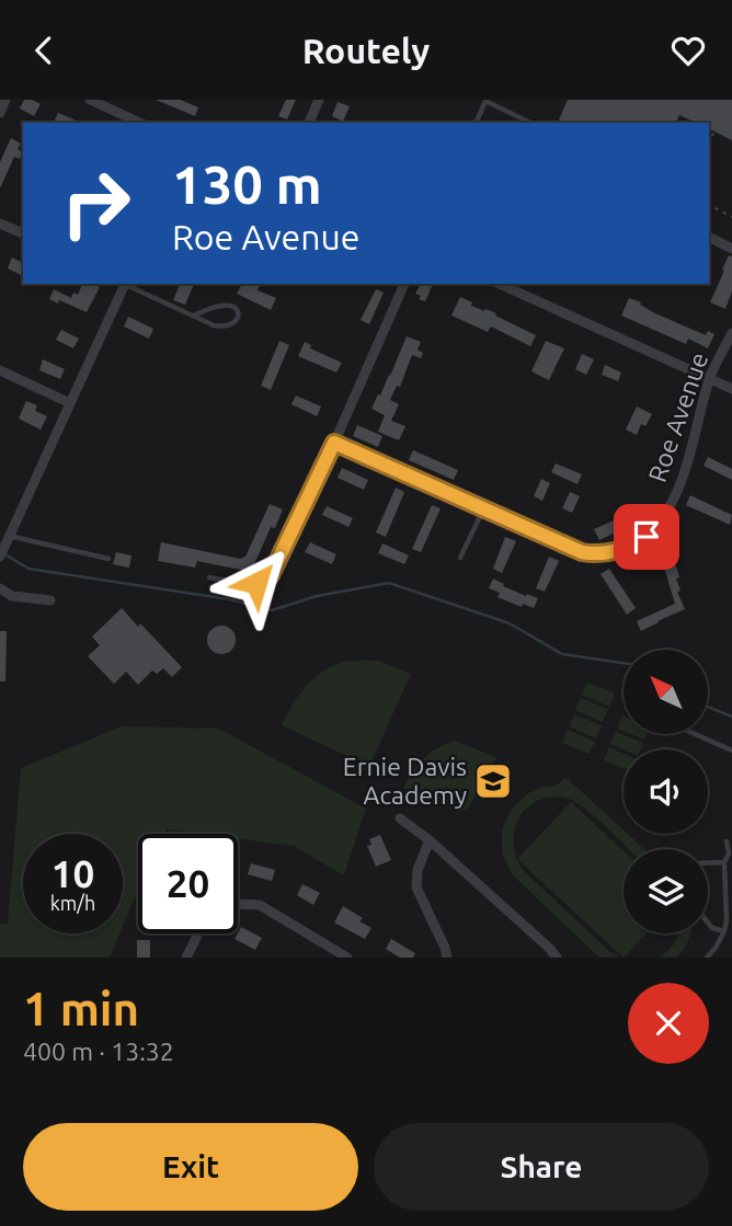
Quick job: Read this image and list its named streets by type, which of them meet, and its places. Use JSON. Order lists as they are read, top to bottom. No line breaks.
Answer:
{"streets":{"street":["Roe Avenue"]},"places":{"school or university":["Ernie Davis Academy"]},"north":"top left","page":{"header":"Routely","turn":["130 m","Roe Avenue"],"speed":"10 km/h","limit":"20","heading":["1 min","400 m · 13:32"],"buttons":["Exit","Share"]}}
